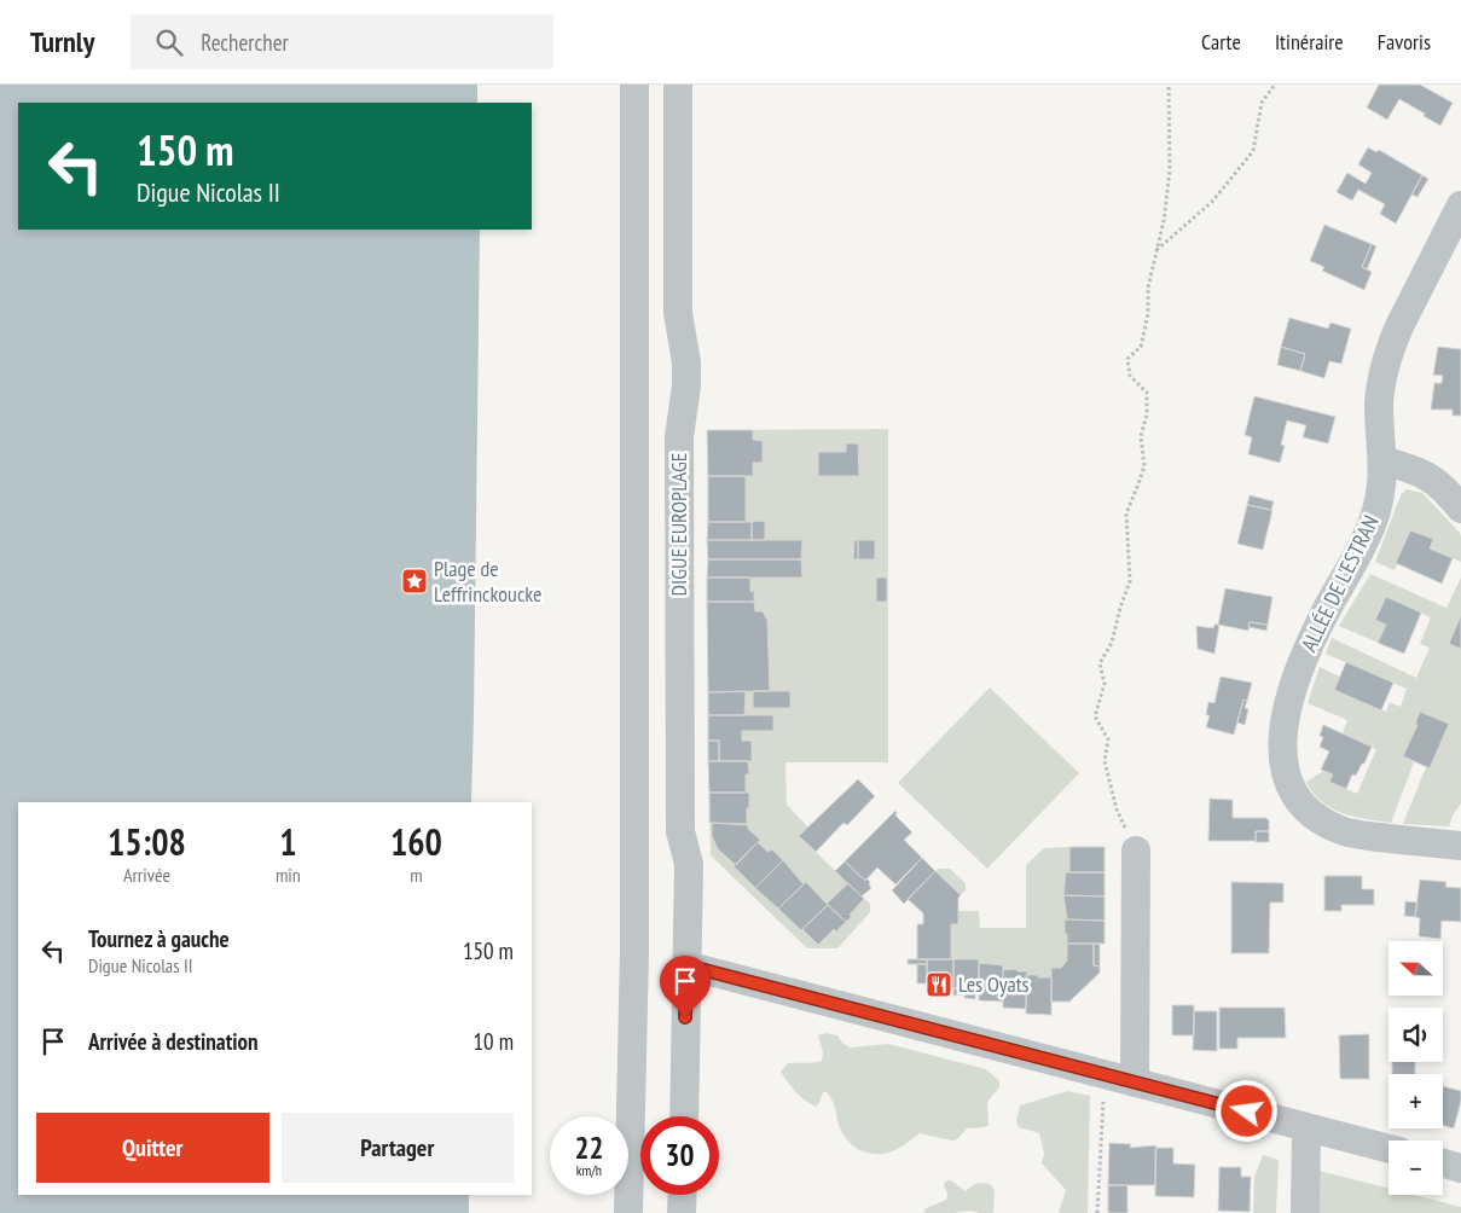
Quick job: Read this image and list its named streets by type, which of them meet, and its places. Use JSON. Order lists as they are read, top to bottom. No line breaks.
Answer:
{"streets":{"street":["DIGUE EUROPLAGE","ALLÉE DE L'ESTRAN"]},"places":{"place":["Plage de Leffrinckoucke"],"restaurant":["Les Oyats"]},"north":"left","page":{"header":"Turnly","search":"Rechercher","nav":["Carte","Itinéraire","Favoris"],"turn":["150 m","Digue Nicolas II"],"eta":["15:08","Arrivée","1","min","160","m"],"list":[{"name":"Tournez à gauche","note":"Digue Nicolas II","value":"150 m"},{"name":"Arrivée à destination","value":"10 m"}],"map_buttons":["+","−"],"buttons":["Quitter","Partager"],"speed":"22 km/h","limit":"30"}}
